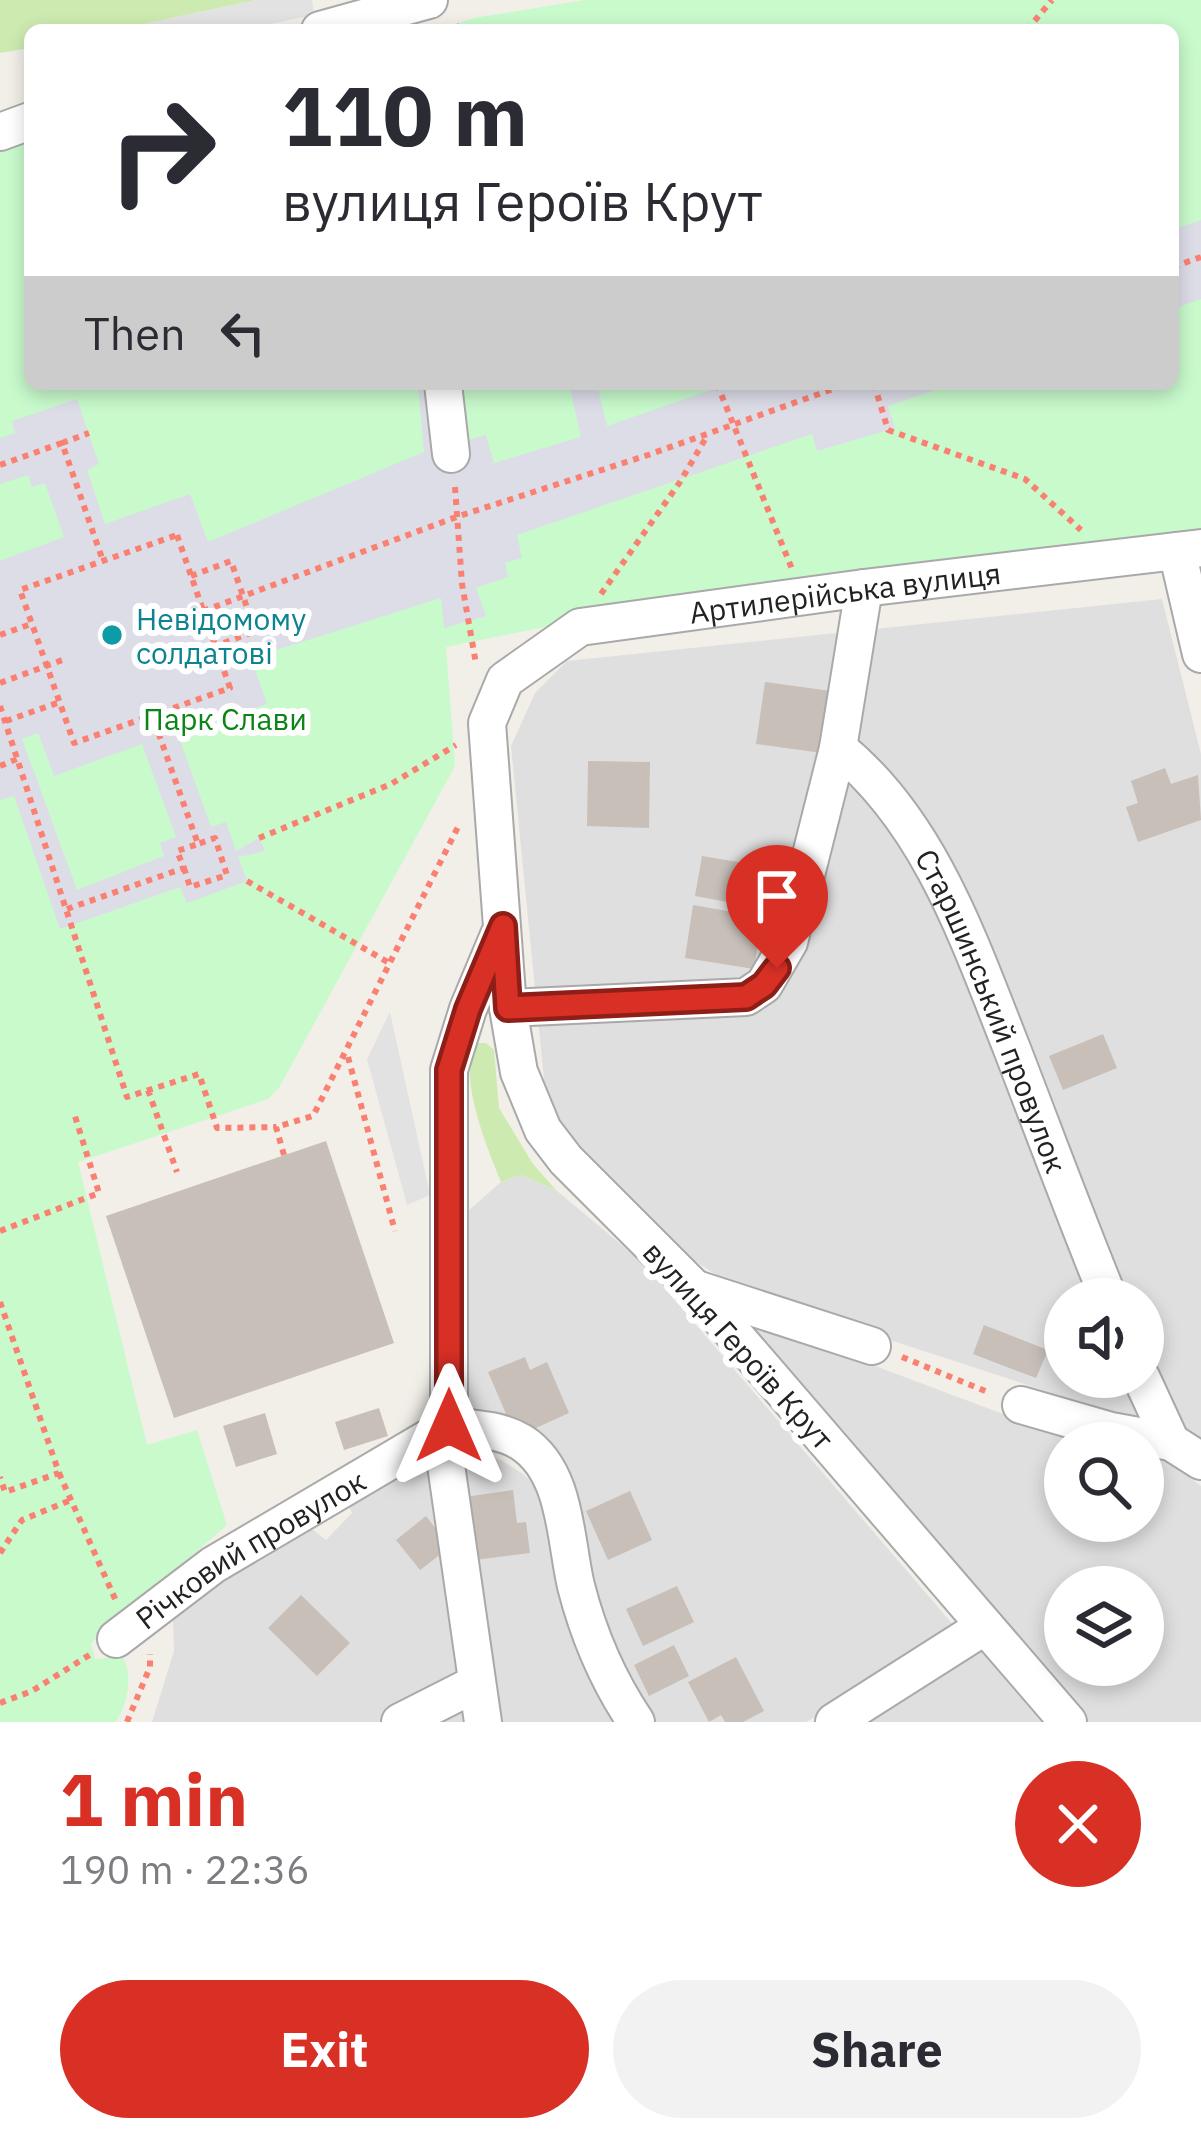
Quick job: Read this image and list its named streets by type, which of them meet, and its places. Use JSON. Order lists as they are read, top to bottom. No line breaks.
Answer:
{"streets":{"street":["Артилерійська вулиця","Старшинський провулок","вулиця Героїв Крут","Річковий провулок"]},"crossings":[["Артилерійська вулиця","вулиця Героїв Крут"]],"parks":["Парк Слави"],"places":["Невідомому солдатові"],"page":{"turn":["110 m","вулиця Героїв Крут"],"then":"Then","heading":["1 min","190 m · 22:36"],"buttons":["Exit","Share"]}}
